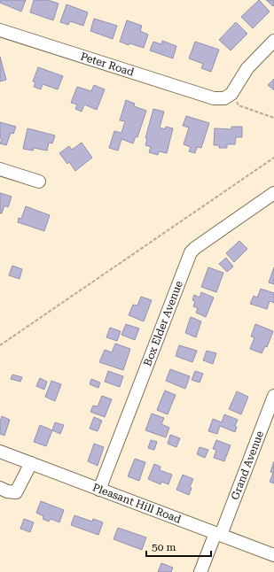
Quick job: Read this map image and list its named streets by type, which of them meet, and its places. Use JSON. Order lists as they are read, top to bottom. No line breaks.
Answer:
{"streets":{"street":["Peter Road","Box Elder Avenue","Grand Avenue","Pleasant Hill Road"]},"crossings":[["Box Elder Avenue","Pleasant Hill Road"],["Grand Avenue","Pleasant Hill Road"]],"scale_bar":"50 m"}
